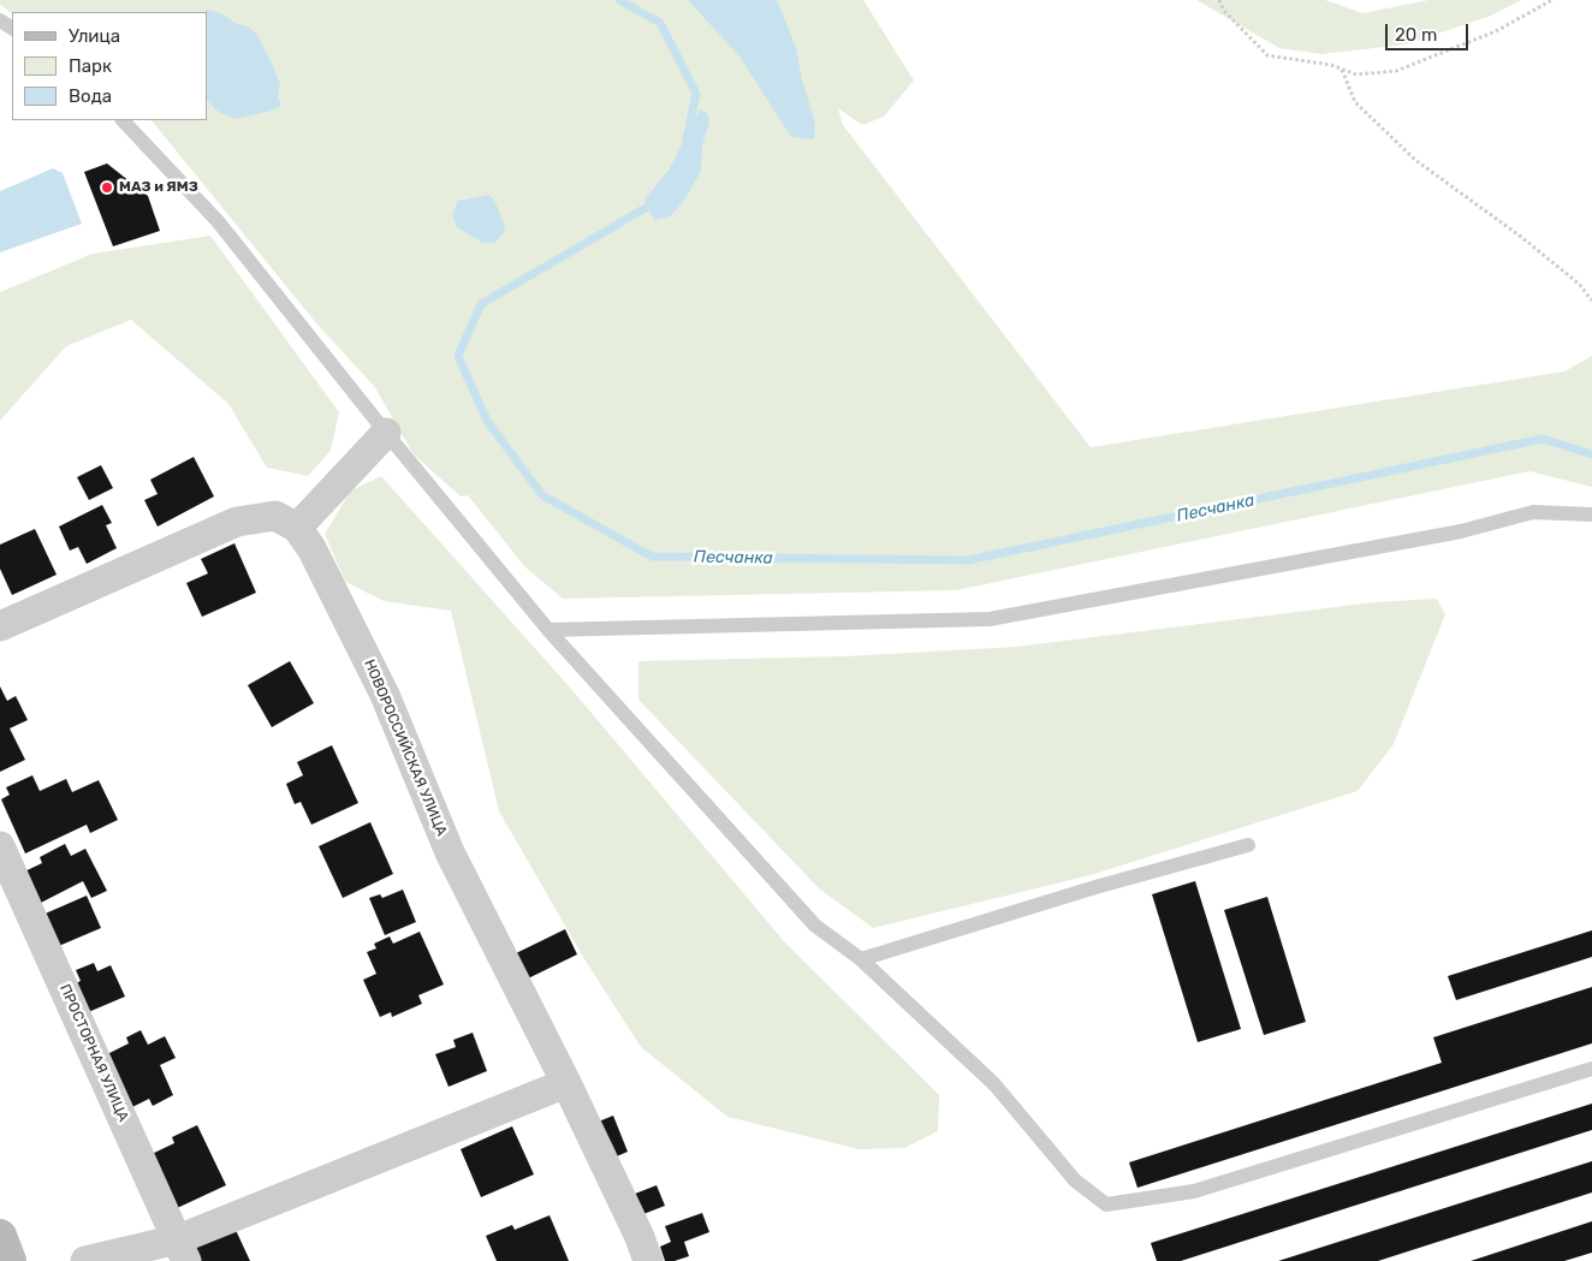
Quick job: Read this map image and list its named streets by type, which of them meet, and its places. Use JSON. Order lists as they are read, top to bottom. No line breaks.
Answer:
{"streets":{"street":["НОВОРОССИЙСКАЯ УЛИЦА","ПРОСТОРНАЯ УЛИЦА"]},"water":["Песчанка"],"places":["МАЗ и ЯМЗ"],"legend":["Улица","Парк","Вода"],"scale_bar":"20 m"}
